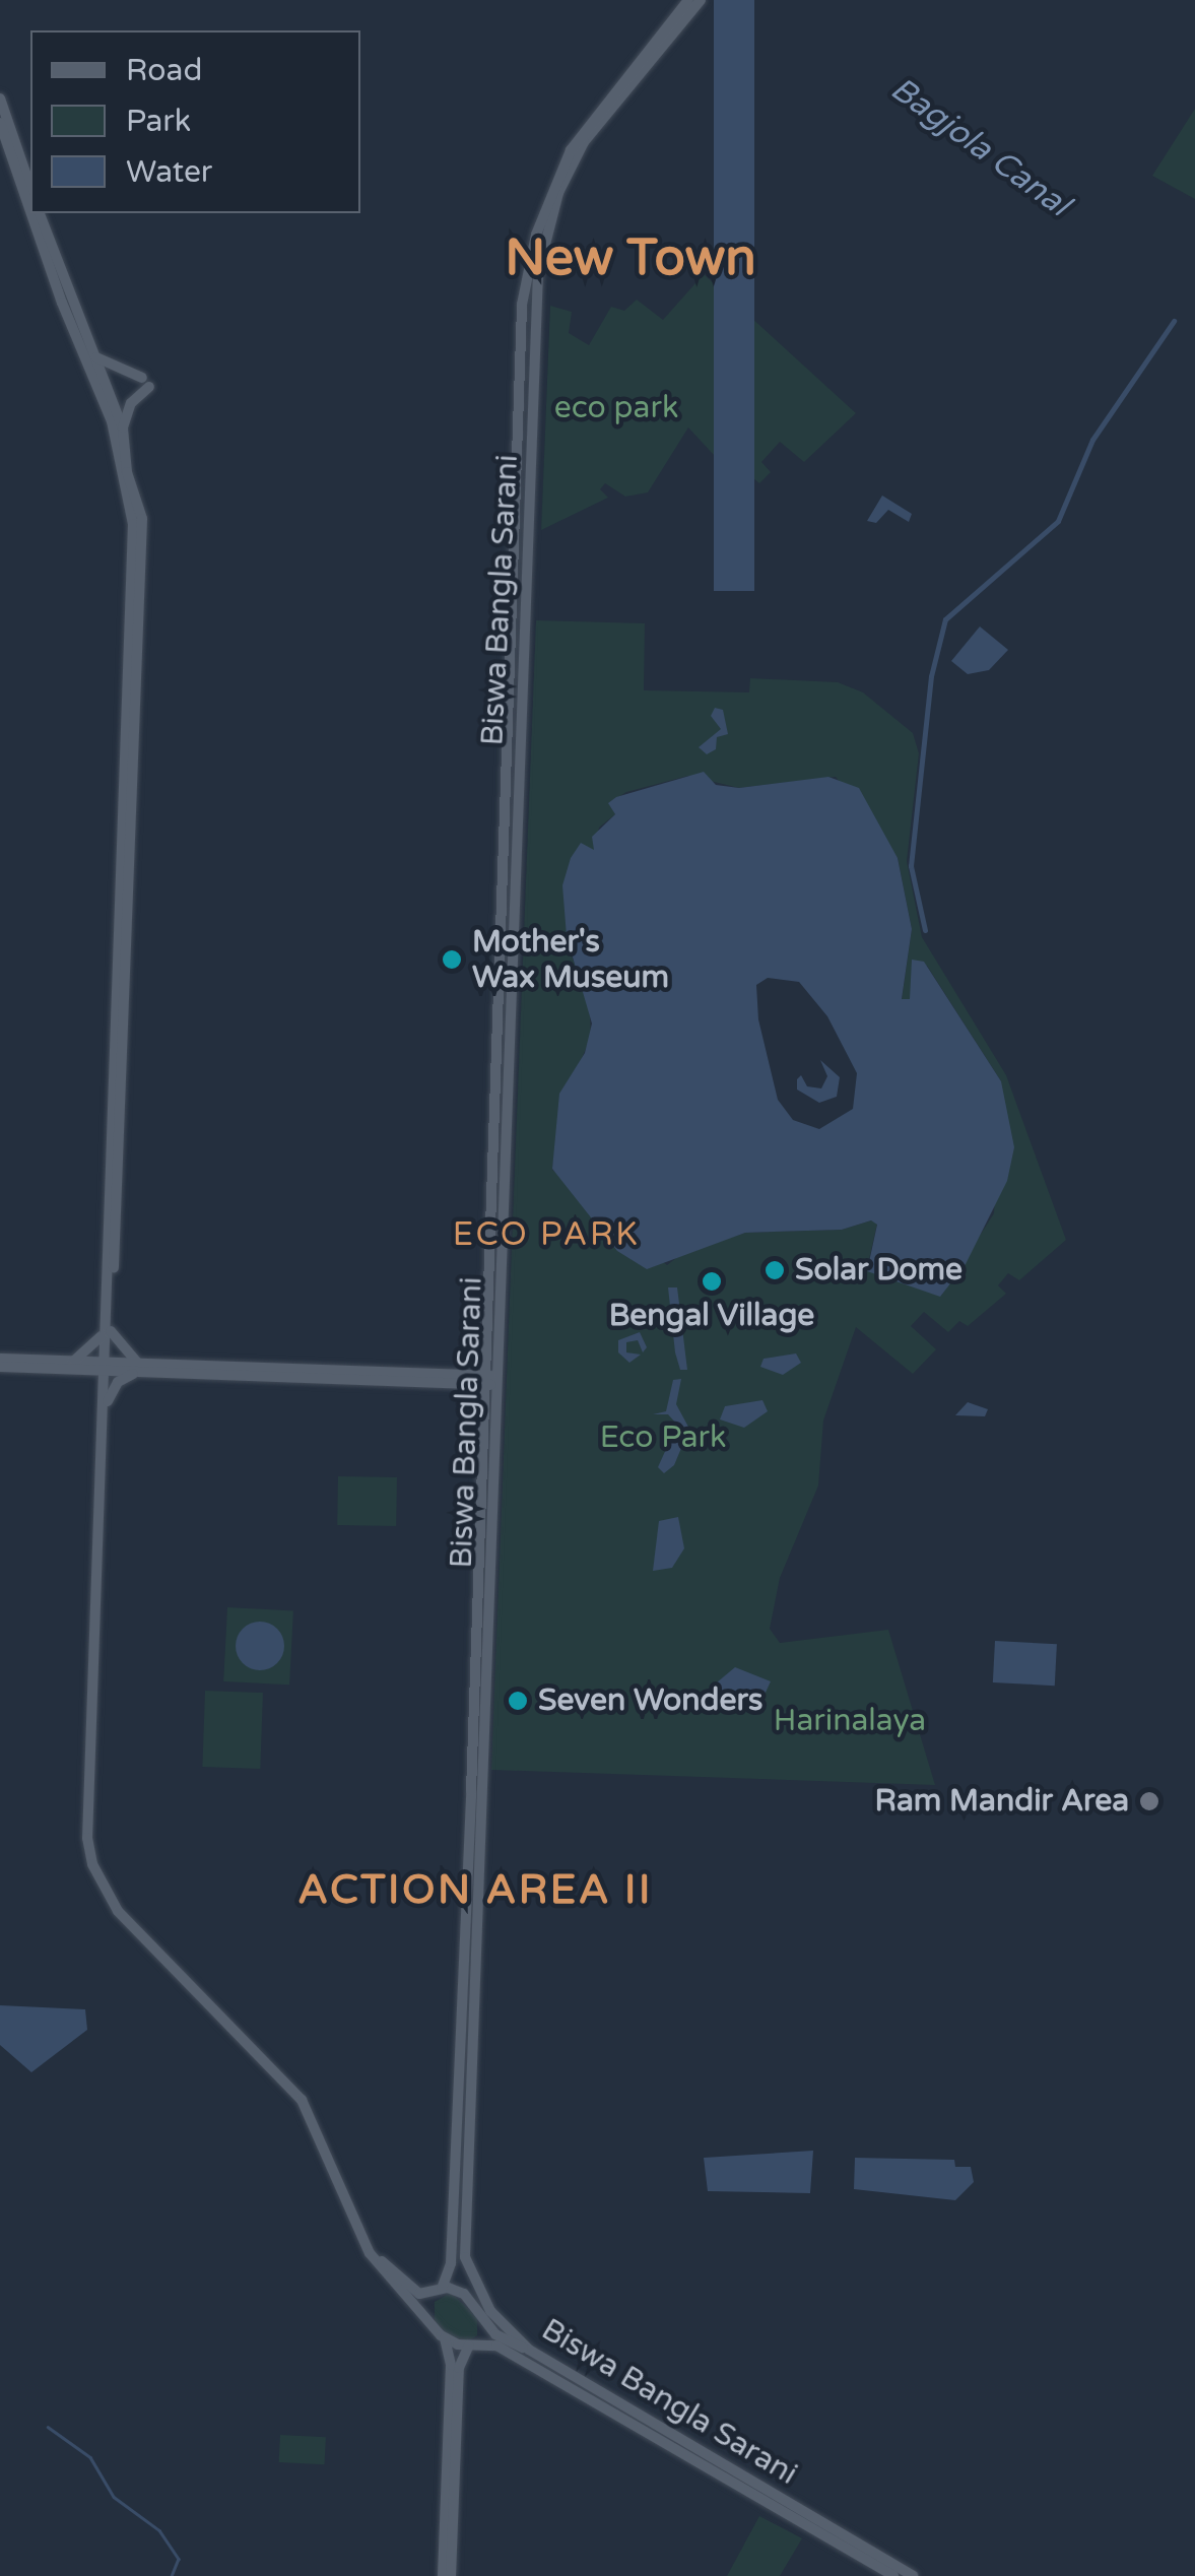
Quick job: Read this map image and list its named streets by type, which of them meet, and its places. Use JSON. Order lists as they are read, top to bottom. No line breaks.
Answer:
{"streets":{"main road":["Biswa Bangla Sarani"]},"districts":["New Town","ECO PARK","ACTION AREA II"],"water":["Bagjola Canal"],"parks":["eco park","Eco Park","Harinalaya"],"places":["Mother's Wax Museum","Solar Dome","Bengal Village","Seven Wonders","Ram Mandir Area"],"legend":["Road","Park","Water"]}
